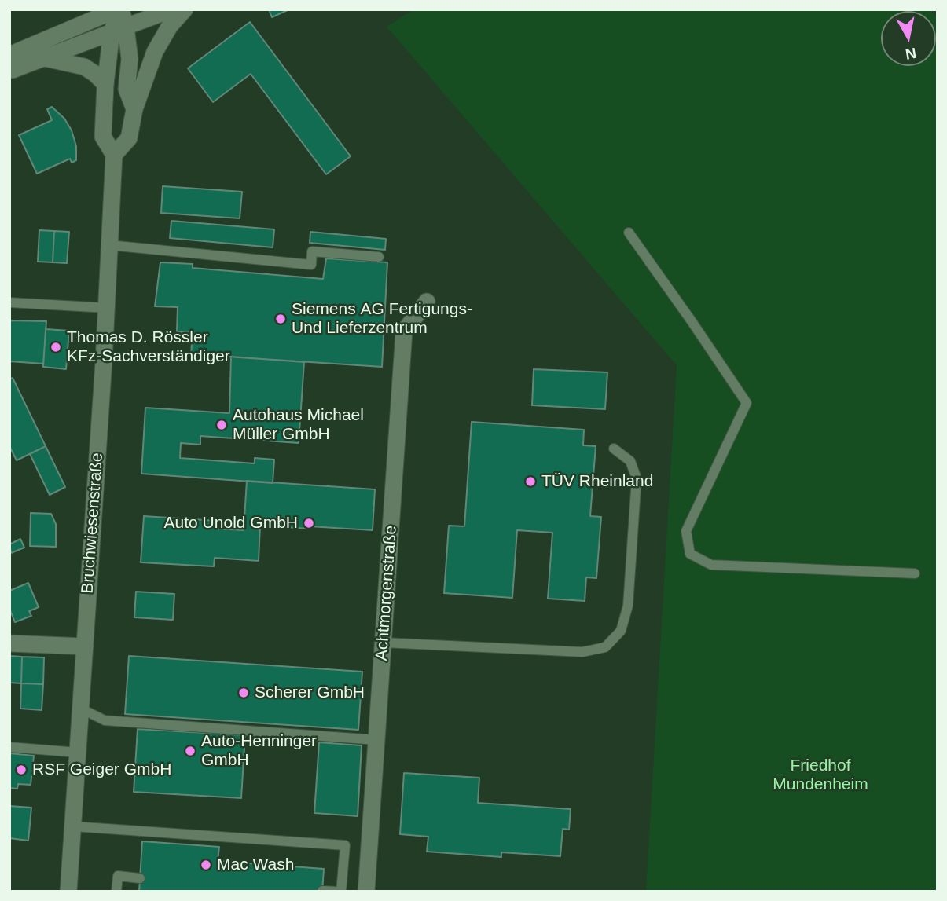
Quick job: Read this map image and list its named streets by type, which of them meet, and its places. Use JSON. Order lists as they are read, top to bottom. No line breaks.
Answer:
{"streets":{"main road":["Bruchwiesenstraße","Achtmorgenstraße"]},"parks":["Friedhof Mundenheim"],"places":["Siemens AG Fertigungs- Und Lieferzentrum","Thomas D. Rössler KFz-Sachverständiger","Autohaus Michael Müller GmbH","TÜV Rheinland","Auto Unold GmbH","Scherer GmbH","Auto-Henninger GmbH","RSF Geiger GmbH","Mac Wash"],"north":"bottom"}
